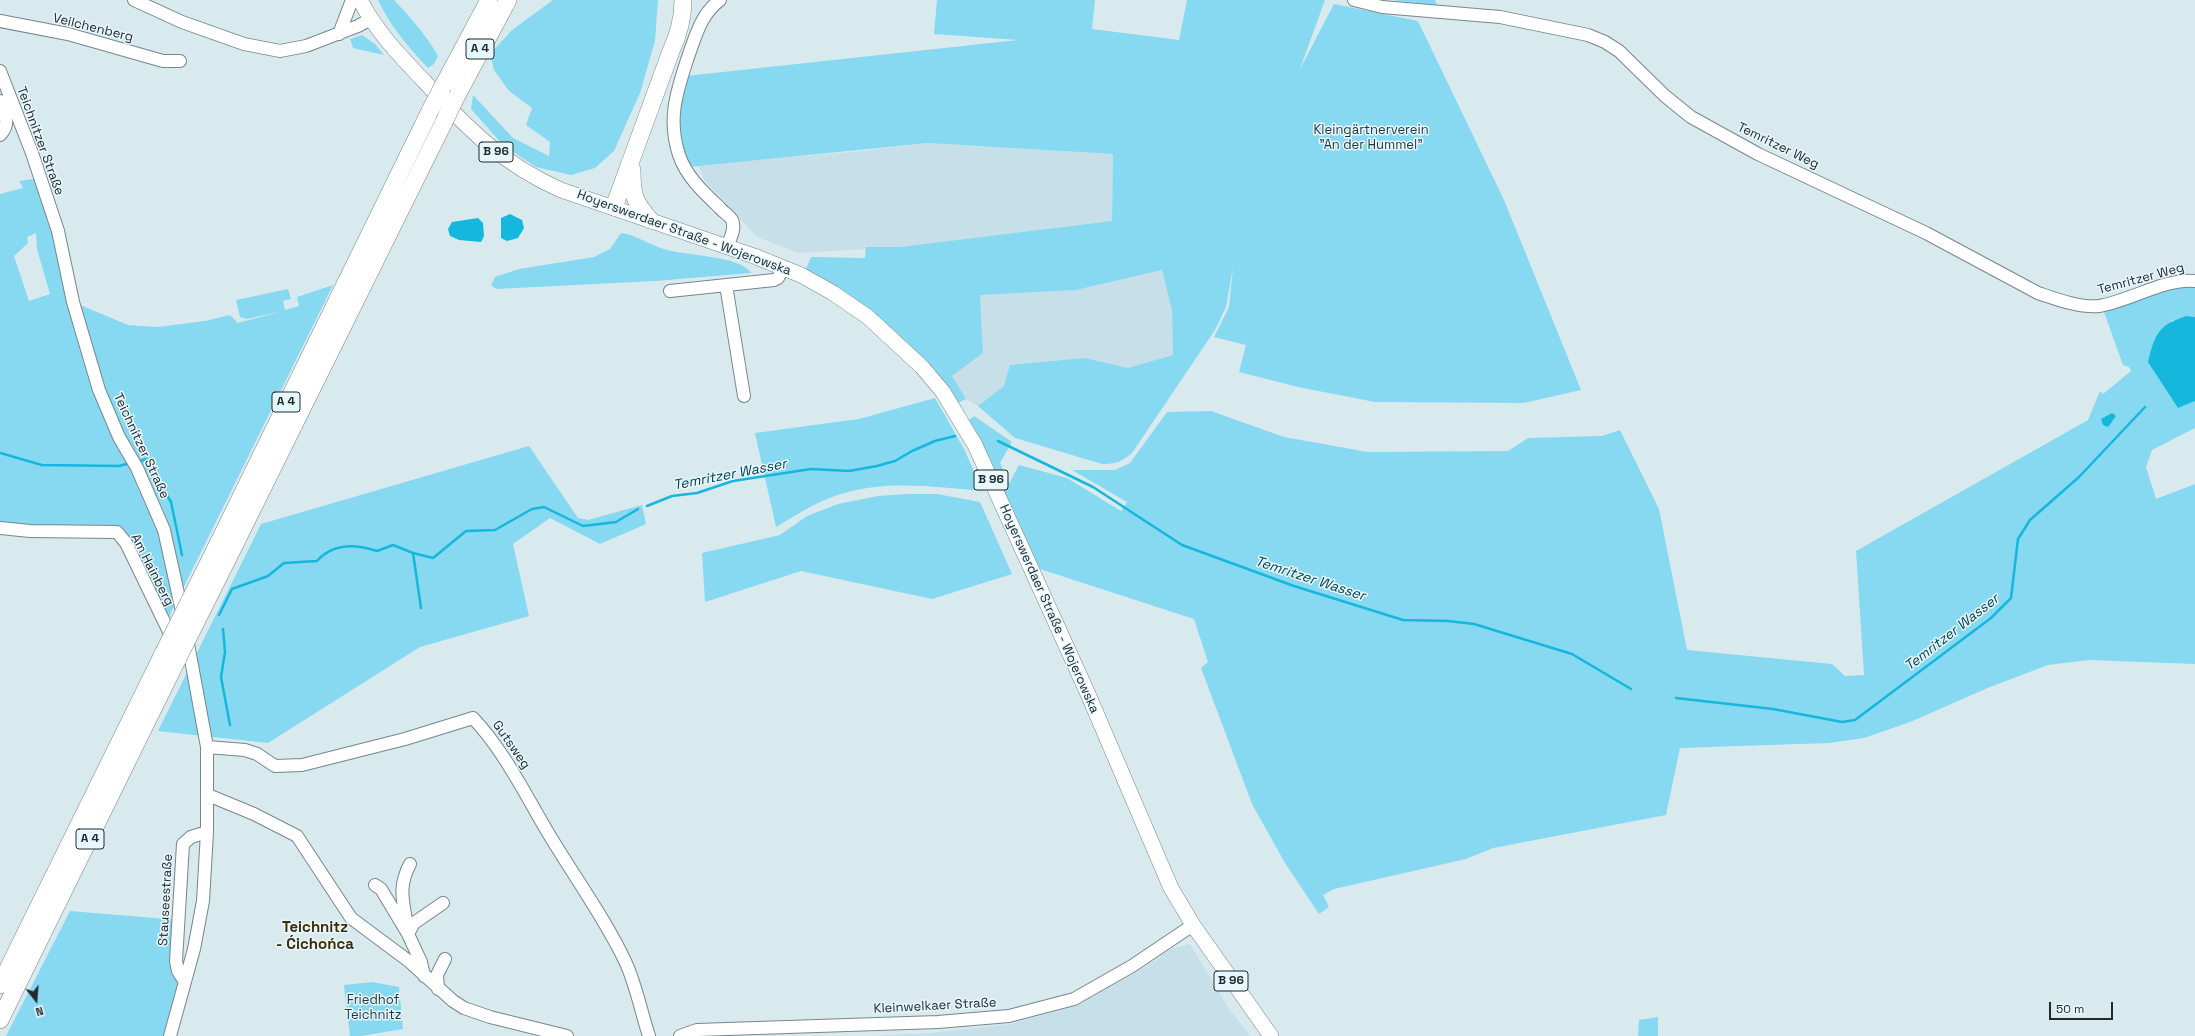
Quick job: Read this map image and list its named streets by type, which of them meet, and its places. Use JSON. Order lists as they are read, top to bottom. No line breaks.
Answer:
{"streets":{"highway":["A 4"],"main road":["B 96","Hoyerswerdaer Straße - Wojerowska"],"street":["Veilchenberg","Teichnitzer Straße","Temritzer Weg","Am Hainberg","Gutsweg","Stauseestraße","Kleinwelkaer Straße"]},"crossings":[["Teichnitzer Straße","Am Hainberg"],["Teichnitzer Straße","Gutsweg"],["Hoyerswerdaer Straße - Wojerowska","Kleinwelkaer Straße"]],"districts":["Teichnitz - Ćichońca"],"water":["Temritzer Wasser"],"parks":["Kleingärtnerverein \"An der Hummel\"","Friedhof Teichnitz"],"scale_bar":"50 m","north":"bottom"}
